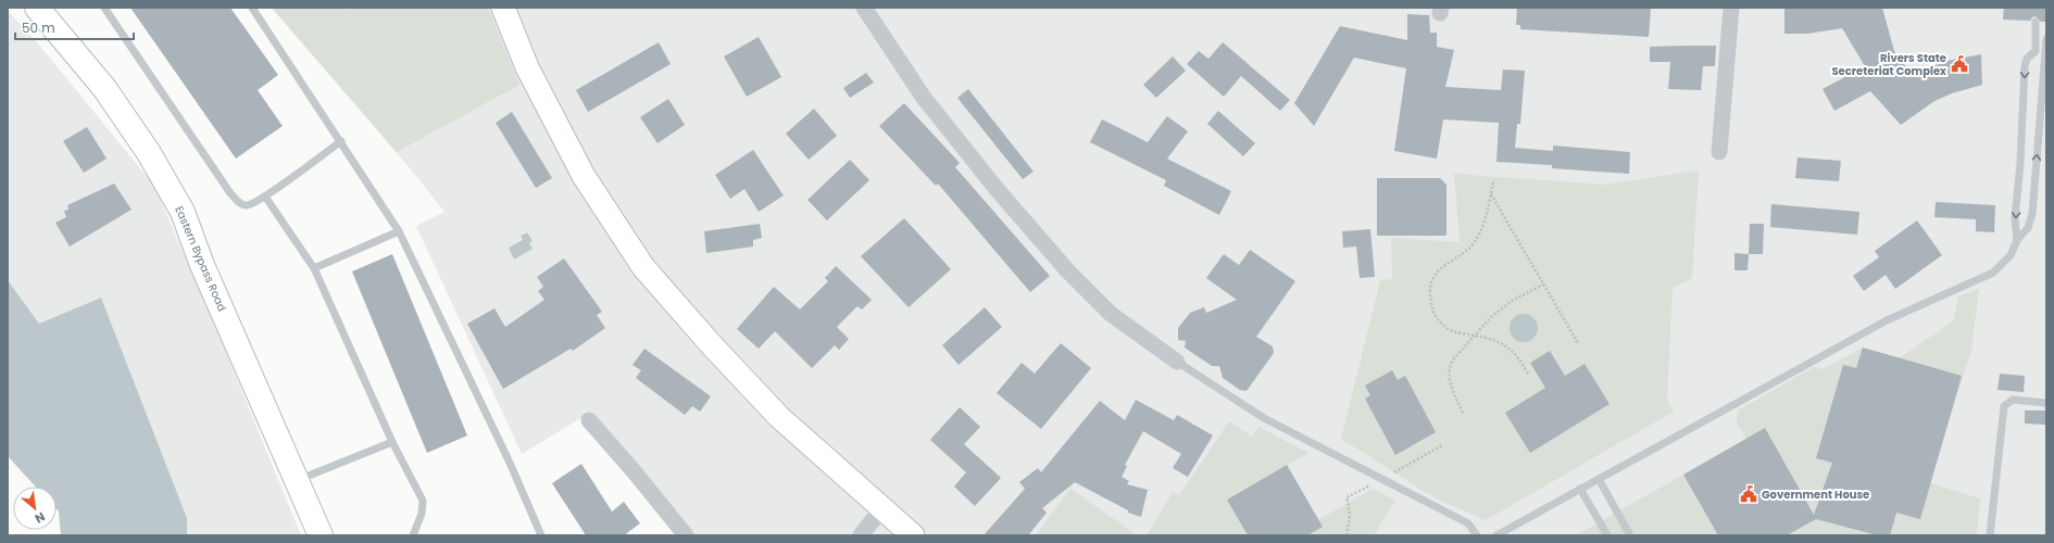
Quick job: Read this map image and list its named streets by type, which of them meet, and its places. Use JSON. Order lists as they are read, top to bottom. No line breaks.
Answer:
{"streets":{"main road":["Eastern Bypass Road"]},"places":{"public building":["Rivers State Secreteriat Complex","Government House"]},"scale_bar":"50 m","north":"bottom right"}
